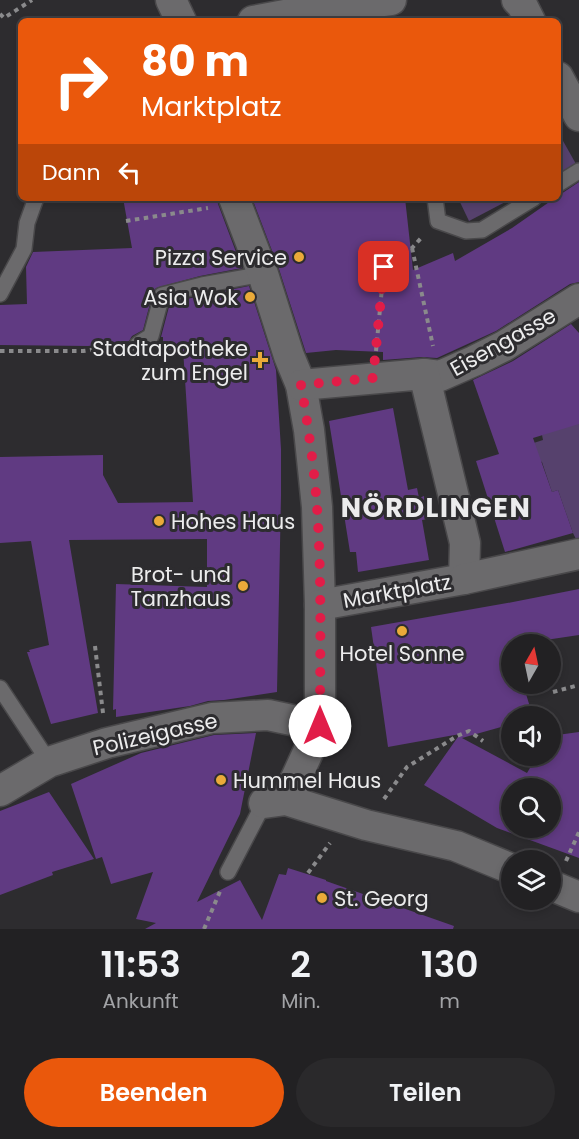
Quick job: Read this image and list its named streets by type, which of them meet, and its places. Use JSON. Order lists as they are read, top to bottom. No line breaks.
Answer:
{"streets":{"street":["Eisengasse","Marktplatz","Polizeigasse"]},"crossings":[["Eisengasse","Marktplatz"],["Marktplatz","Polizeigasse"]],"districts":["NÖRDLINGEN"],"places":{"other":["Pizza Service","Asia Wok","Hohes Haus","Brot- und Tanzhaus","Hotel Sonne","Hummel Haus","St. Georg"],"health":["Stadtapotheke zum Engel"]},"north":"top","page":{"turn":["80 m","Marktplatz"],"then":"Dann","eta":["11:53","Ankunft","2","Min.","130","m"],"buttons":["Beenden","Teilen"]}}
